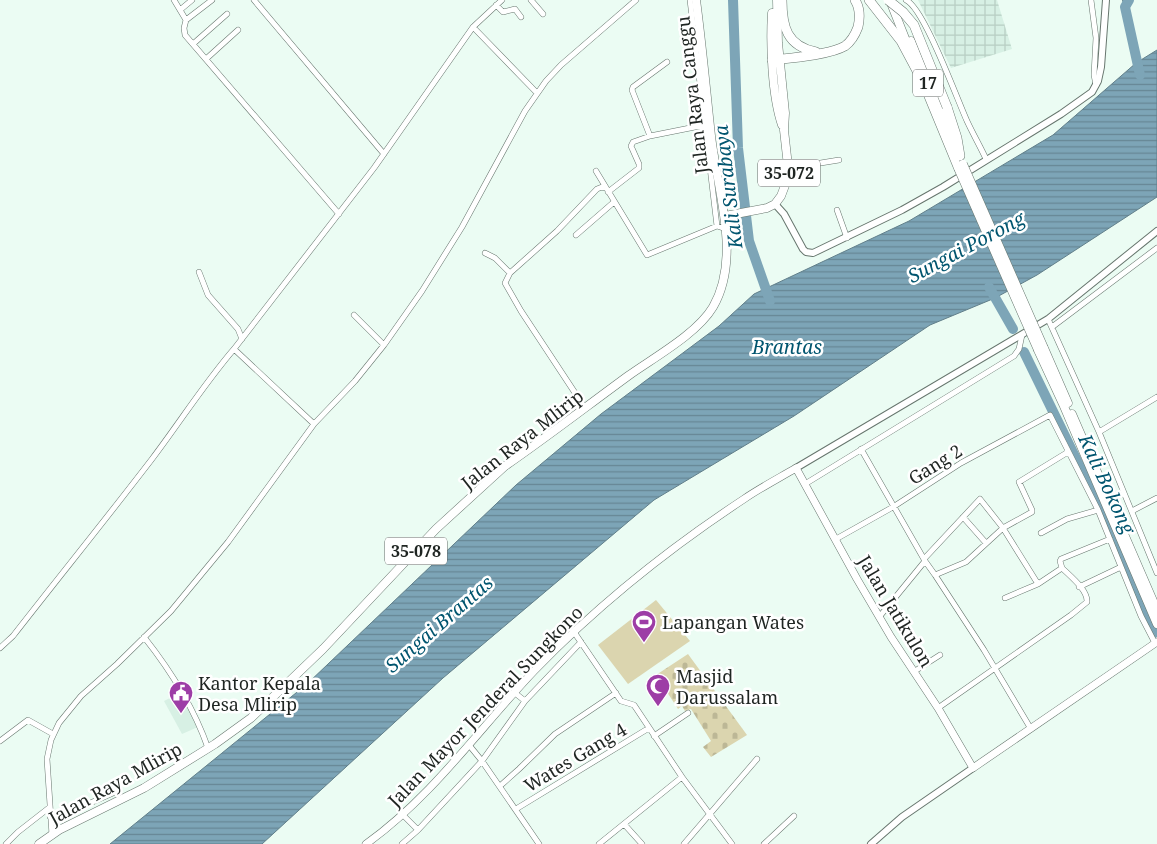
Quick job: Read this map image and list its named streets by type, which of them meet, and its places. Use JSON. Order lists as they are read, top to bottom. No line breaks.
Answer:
{"streets":{"main road":["17","Jalan Raya Canggu","35-072","Jalan Raya Mlirip","35-078","Jalan Jatikulon","Jalan Mayor Jenderal Sungkono"],"street":["Gang 2","Wates Gang 4"]},"crossings":[["Jalan Raya Canggu","35-072"],["Jalan Raya Canggu","Jalan Raya Mlirip"],["35-072","Jalan Raya Mlirip"],["Gang 2","Jalan Jatikulon"],["Jalan Jatikulon","Jalan Mayor Jenderal Sungkono"]],"water":["Kali Surabaya","Sungai Porong","Brantas","Kali Bokong","Sungai Brantas"],"places":{"sports":["Lapangan Wates"],"mosque":["Masjid Darussalam"],"public building":["Kantor Kepala Desa Mlirip"]}}
